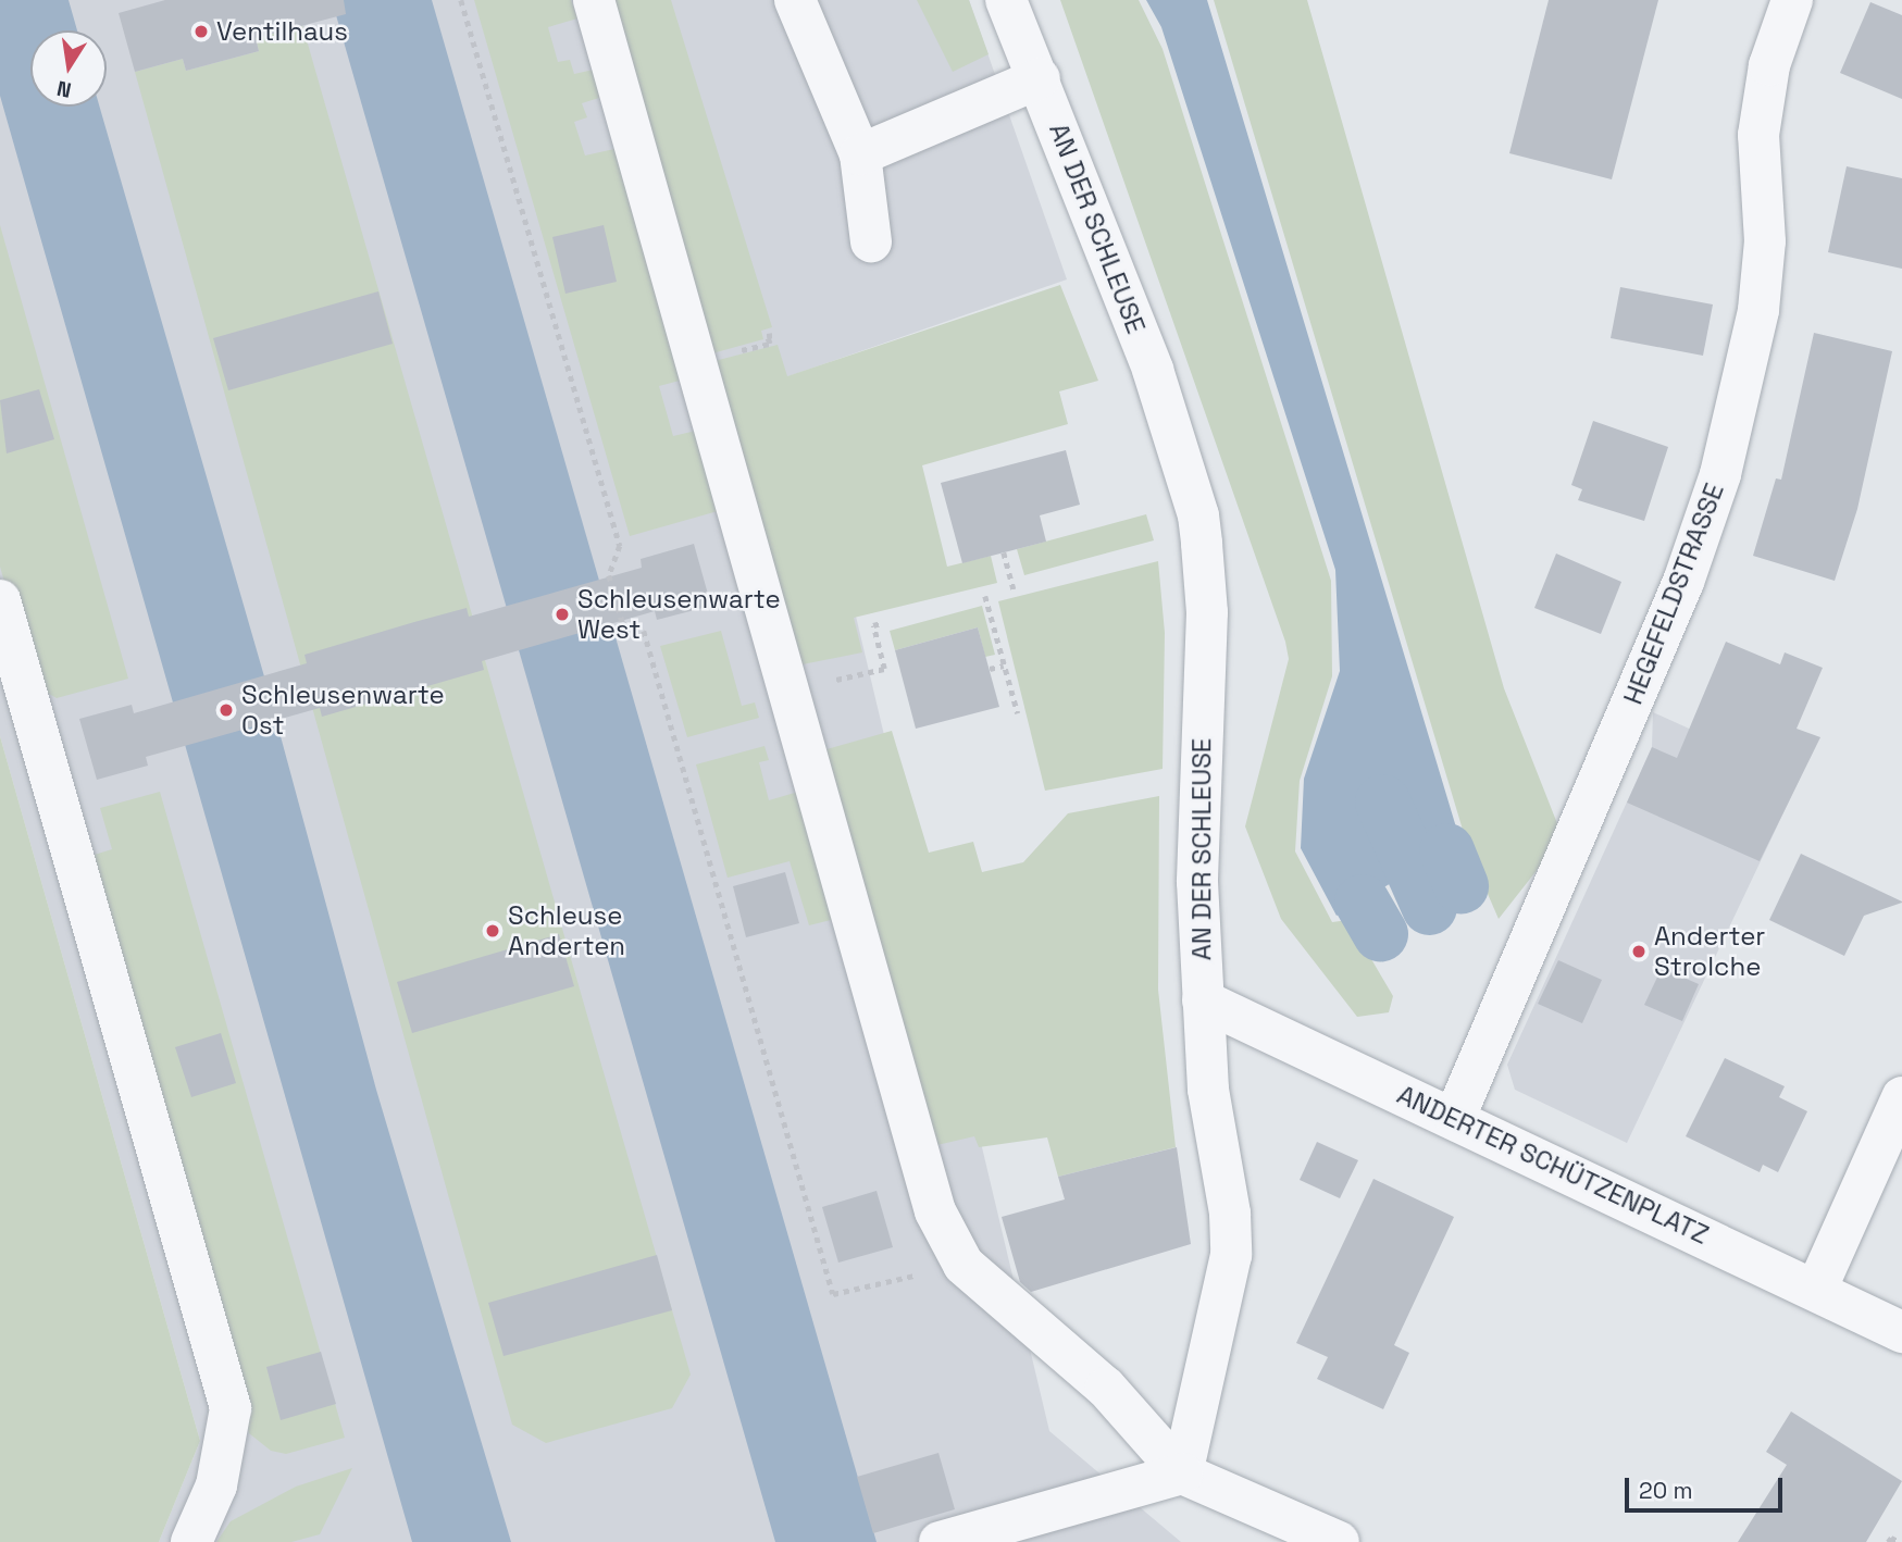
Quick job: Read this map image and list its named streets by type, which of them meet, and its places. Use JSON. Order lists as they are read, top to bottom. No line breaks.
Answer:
{"streets":{"street":["AN DER SCHLEUSE","HEGEFELDSTRASSE","ANDERTER SCHÜTZENPLATZ"]},"crossings":[["AN DER SCHLEUSE","ANDERTER SCHÜTZENPLATZ"],["HEGEFELDSTRASSE","ANDERTER SCHÜTZENPLATZ"]],"places":["Ventilhaus","Schleusenwarte West","Schleusenwarte Ost","Schleuse Anderten","Anderter Strolche"],"scale_bar":"20 m","north":"bottom"}
